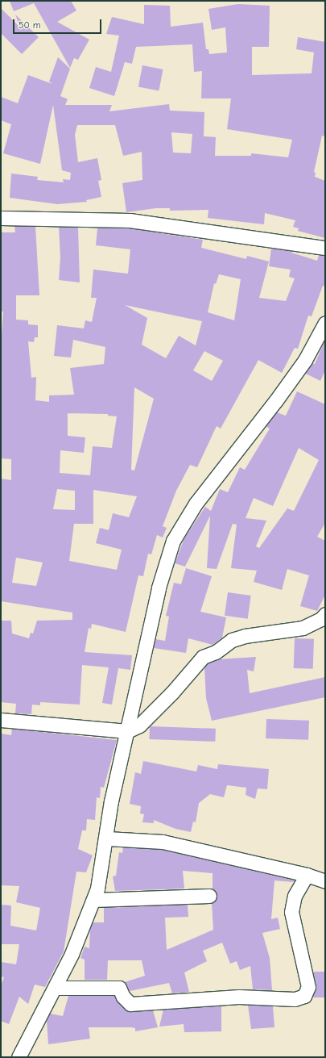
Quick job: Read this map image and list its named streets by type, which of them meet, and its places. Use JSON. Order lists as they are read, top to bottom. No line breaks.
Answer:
{"scale_bar":"50 m"}
